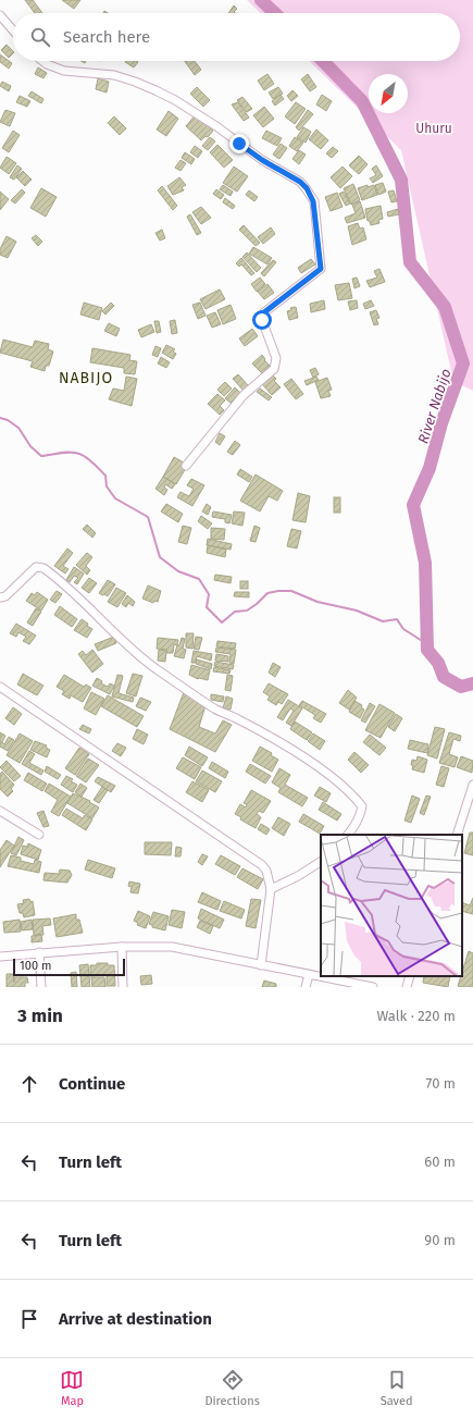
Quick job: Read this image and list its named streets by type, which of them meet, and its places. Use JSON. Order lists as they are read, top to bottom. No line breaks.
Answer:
{"districts":["NABIJO"],"water":["River Nabijo"],"parks":["Uhuru"],"scale_bar":"100 m","north":"bottom left","page":{"search":"Search here","scale":"100 m","heading":["3 min","Walk · 220 m"],"list":[["Continue","70 m"],["Turn left","60 m"],["Turn left","90 m"],"Arrive at destination"],"nav":["Map","Directions","Saved"]}}
